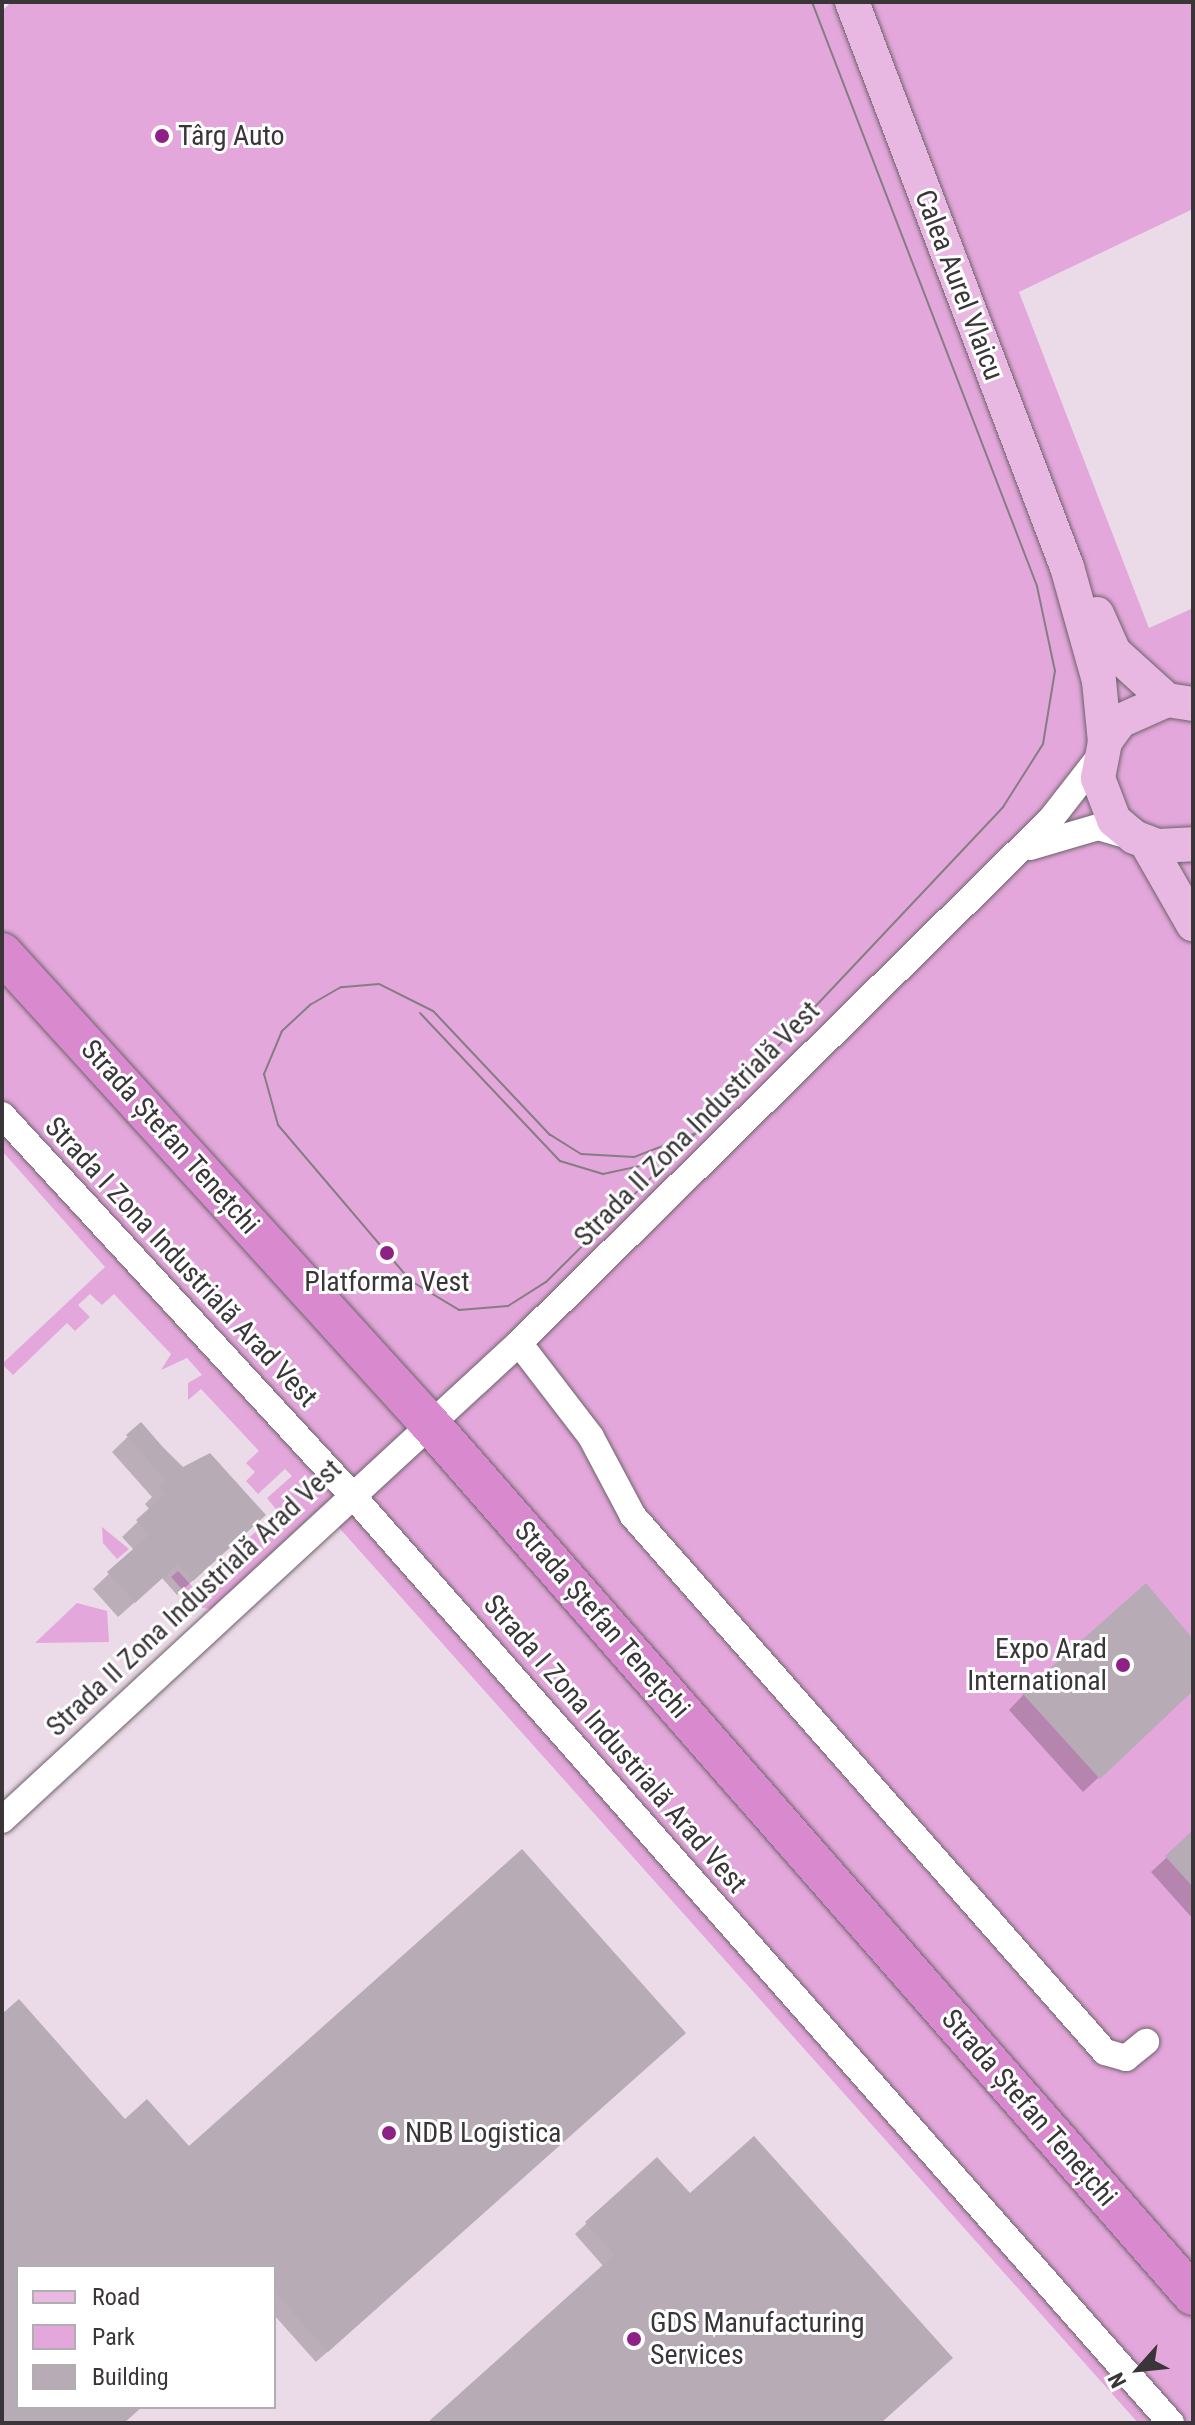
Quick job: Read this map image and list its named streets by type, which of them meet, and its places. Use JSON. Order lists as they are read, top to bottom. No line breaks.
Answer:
{"streets":{"highway":["Strada Ștefan Tenețchi"],"main road":["Calea Aurel Vlaicu"],"street":["Strada II Zona Industrială Vest","Strada I Zona Industrială Arad Vest","Strada II Zona Industrială Arad Vest"]},"crossings":[["Calea Aurel Vlaicu","Strada II Zona Industrială Vest"],["Strada II Zona Industrială Vest","Strada Ștefan Tenețchi"],["Strada II Zona Industrială Vest","Strada II Zona Industrială Arad Vest"],["Strada Ștefan Tenețchi","Strada II Zona Industrială Arad Vest"],["Strada I Zona Industrială Arad Vest","Strada II Zona Industrială Arad Vest"]],"places":["Târg Auto","Platforma Vest","Expo Arad International","NDB Logistica","GDS Manufacturing Services"],"legend":["Road","Park","Building"],"north":"bottom left"}
